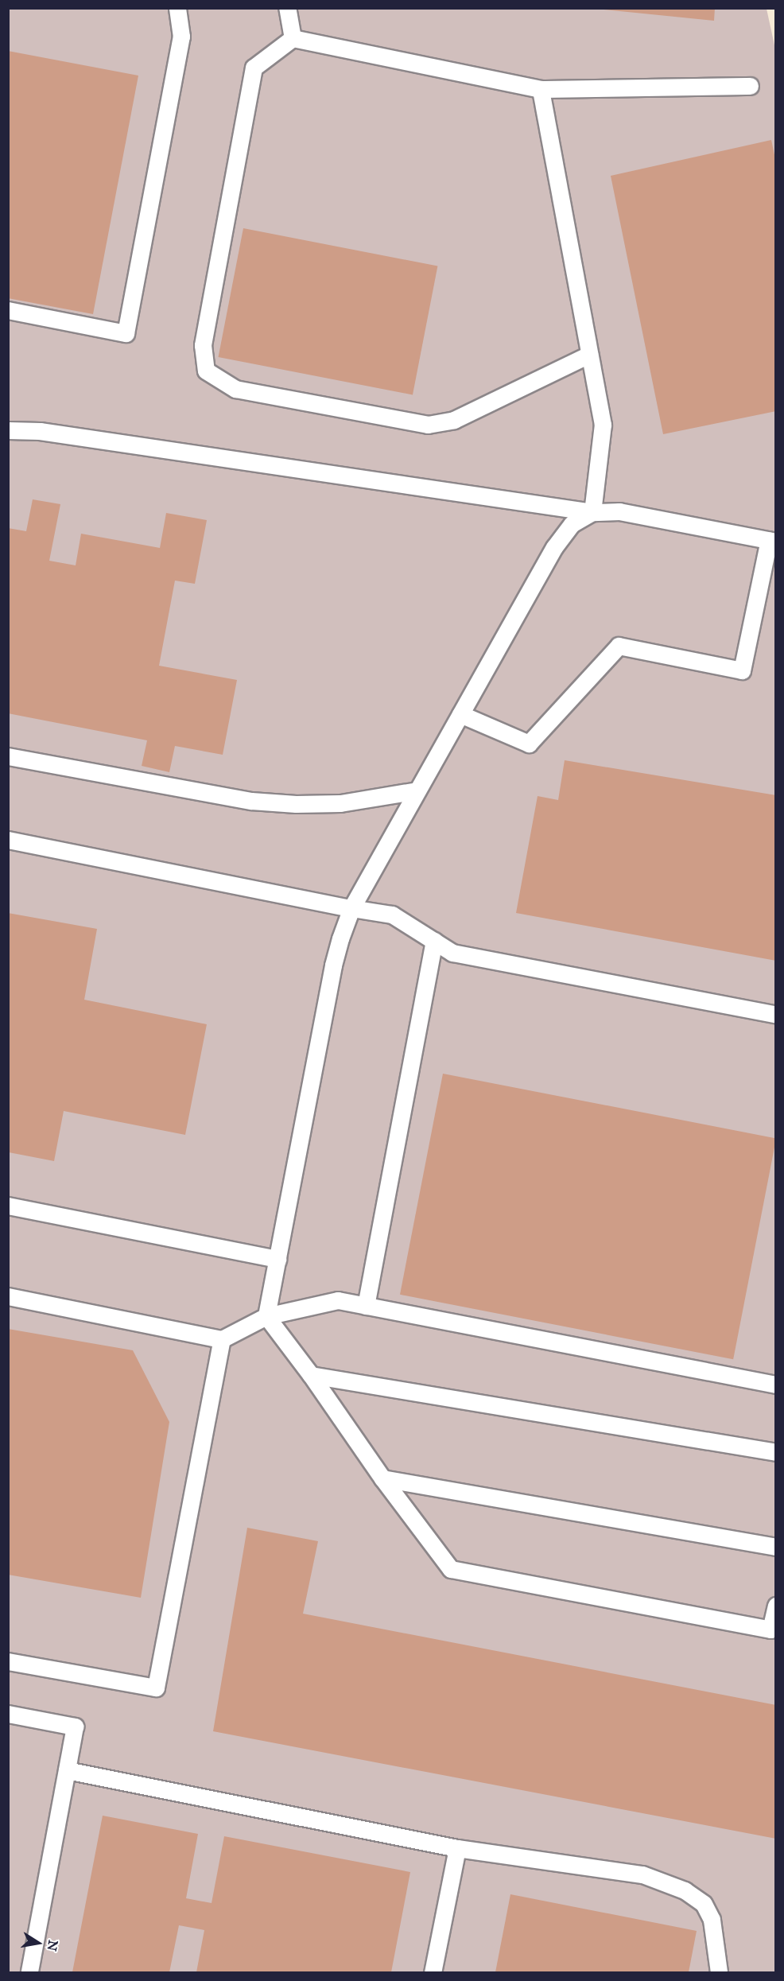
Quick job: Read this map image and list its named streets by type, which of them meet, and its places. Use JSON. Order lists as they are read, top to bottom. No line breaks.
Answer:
{"north":"right"}
